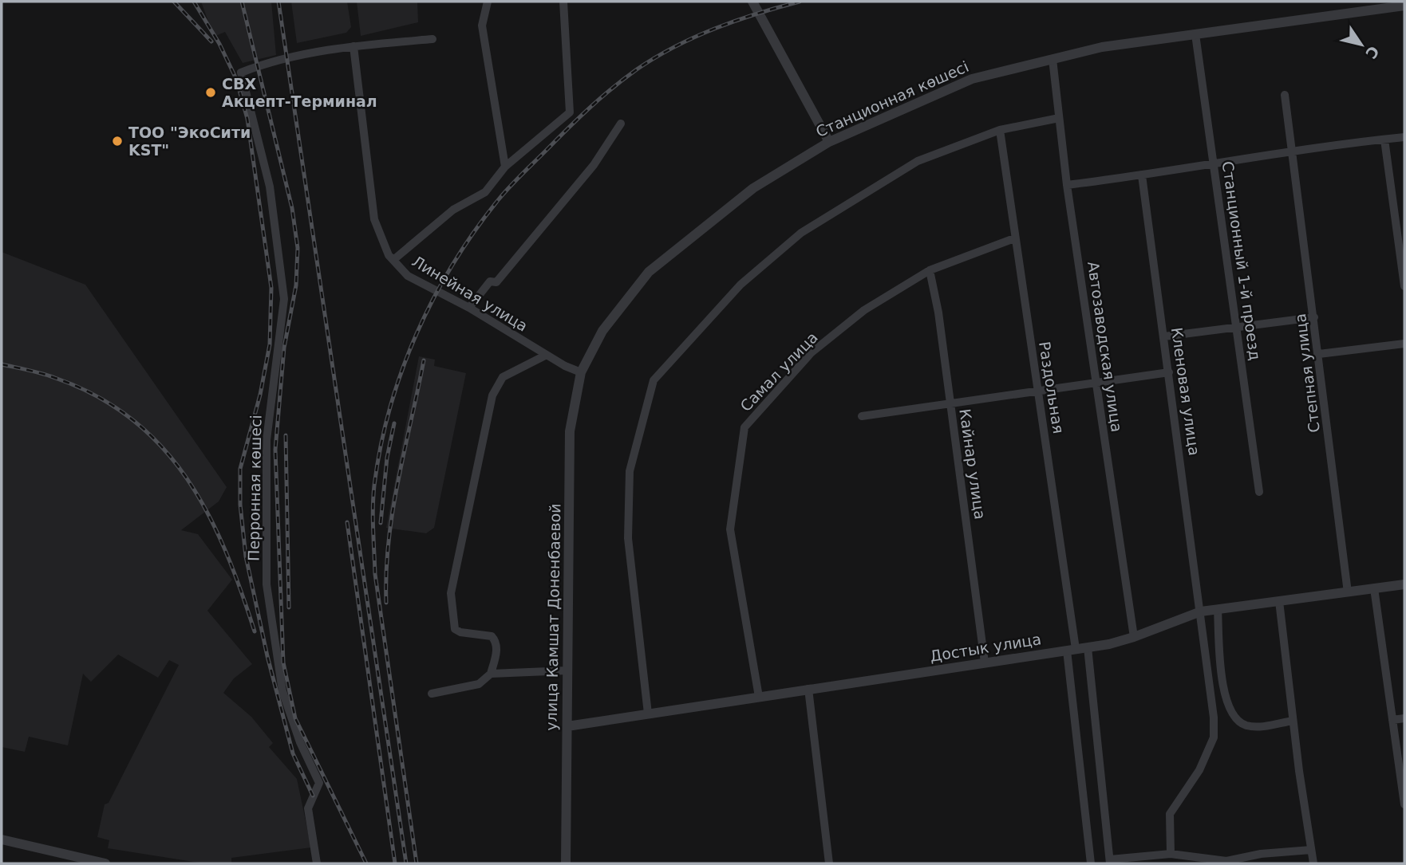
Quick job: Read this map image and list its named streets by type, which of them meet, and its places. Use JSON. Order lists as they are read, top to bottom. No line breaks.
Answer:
{"streets":{"street":["Станционная көшесі","Станционный 1-й проезд","Линейная улица","Автозаводская улица","Самал улица","Степная улица","Раздольная","Кленовая улица","Кайнар улица","Перронная көшесі","улица Камшат Доненбаевой","Достык улица"]},"crossings":[["Станционная көшесі","Станционный 1-й проезд"],["Станционная көшесі","Линейная улица"],["Станционная көшесі","Автозаводская улица"],["Станционная көшесі","улица Камшат Доненбаевой"],["Линейная улица","Перронная көшесі"],["Линейная улица","улица Камшат Доненбаевой"],["Автозаводская улица","Достык улица"],["Самал улица","Раздольная"],["Самал улица","Кайнар улица"],["Самал улица","Достык улица"],["Степная улица","Достык улица"],["Раздольная","Достык улица"],["Кленовая улица","Достык улица"],["Кайнар улица","Достык улица"],["улица Камшат Доненбаевой","Достык улица"]],"places":["СВХ Акцепт-Терминал","ТОО \"ЭкоСити KST\""],"north":"bottom right"}
